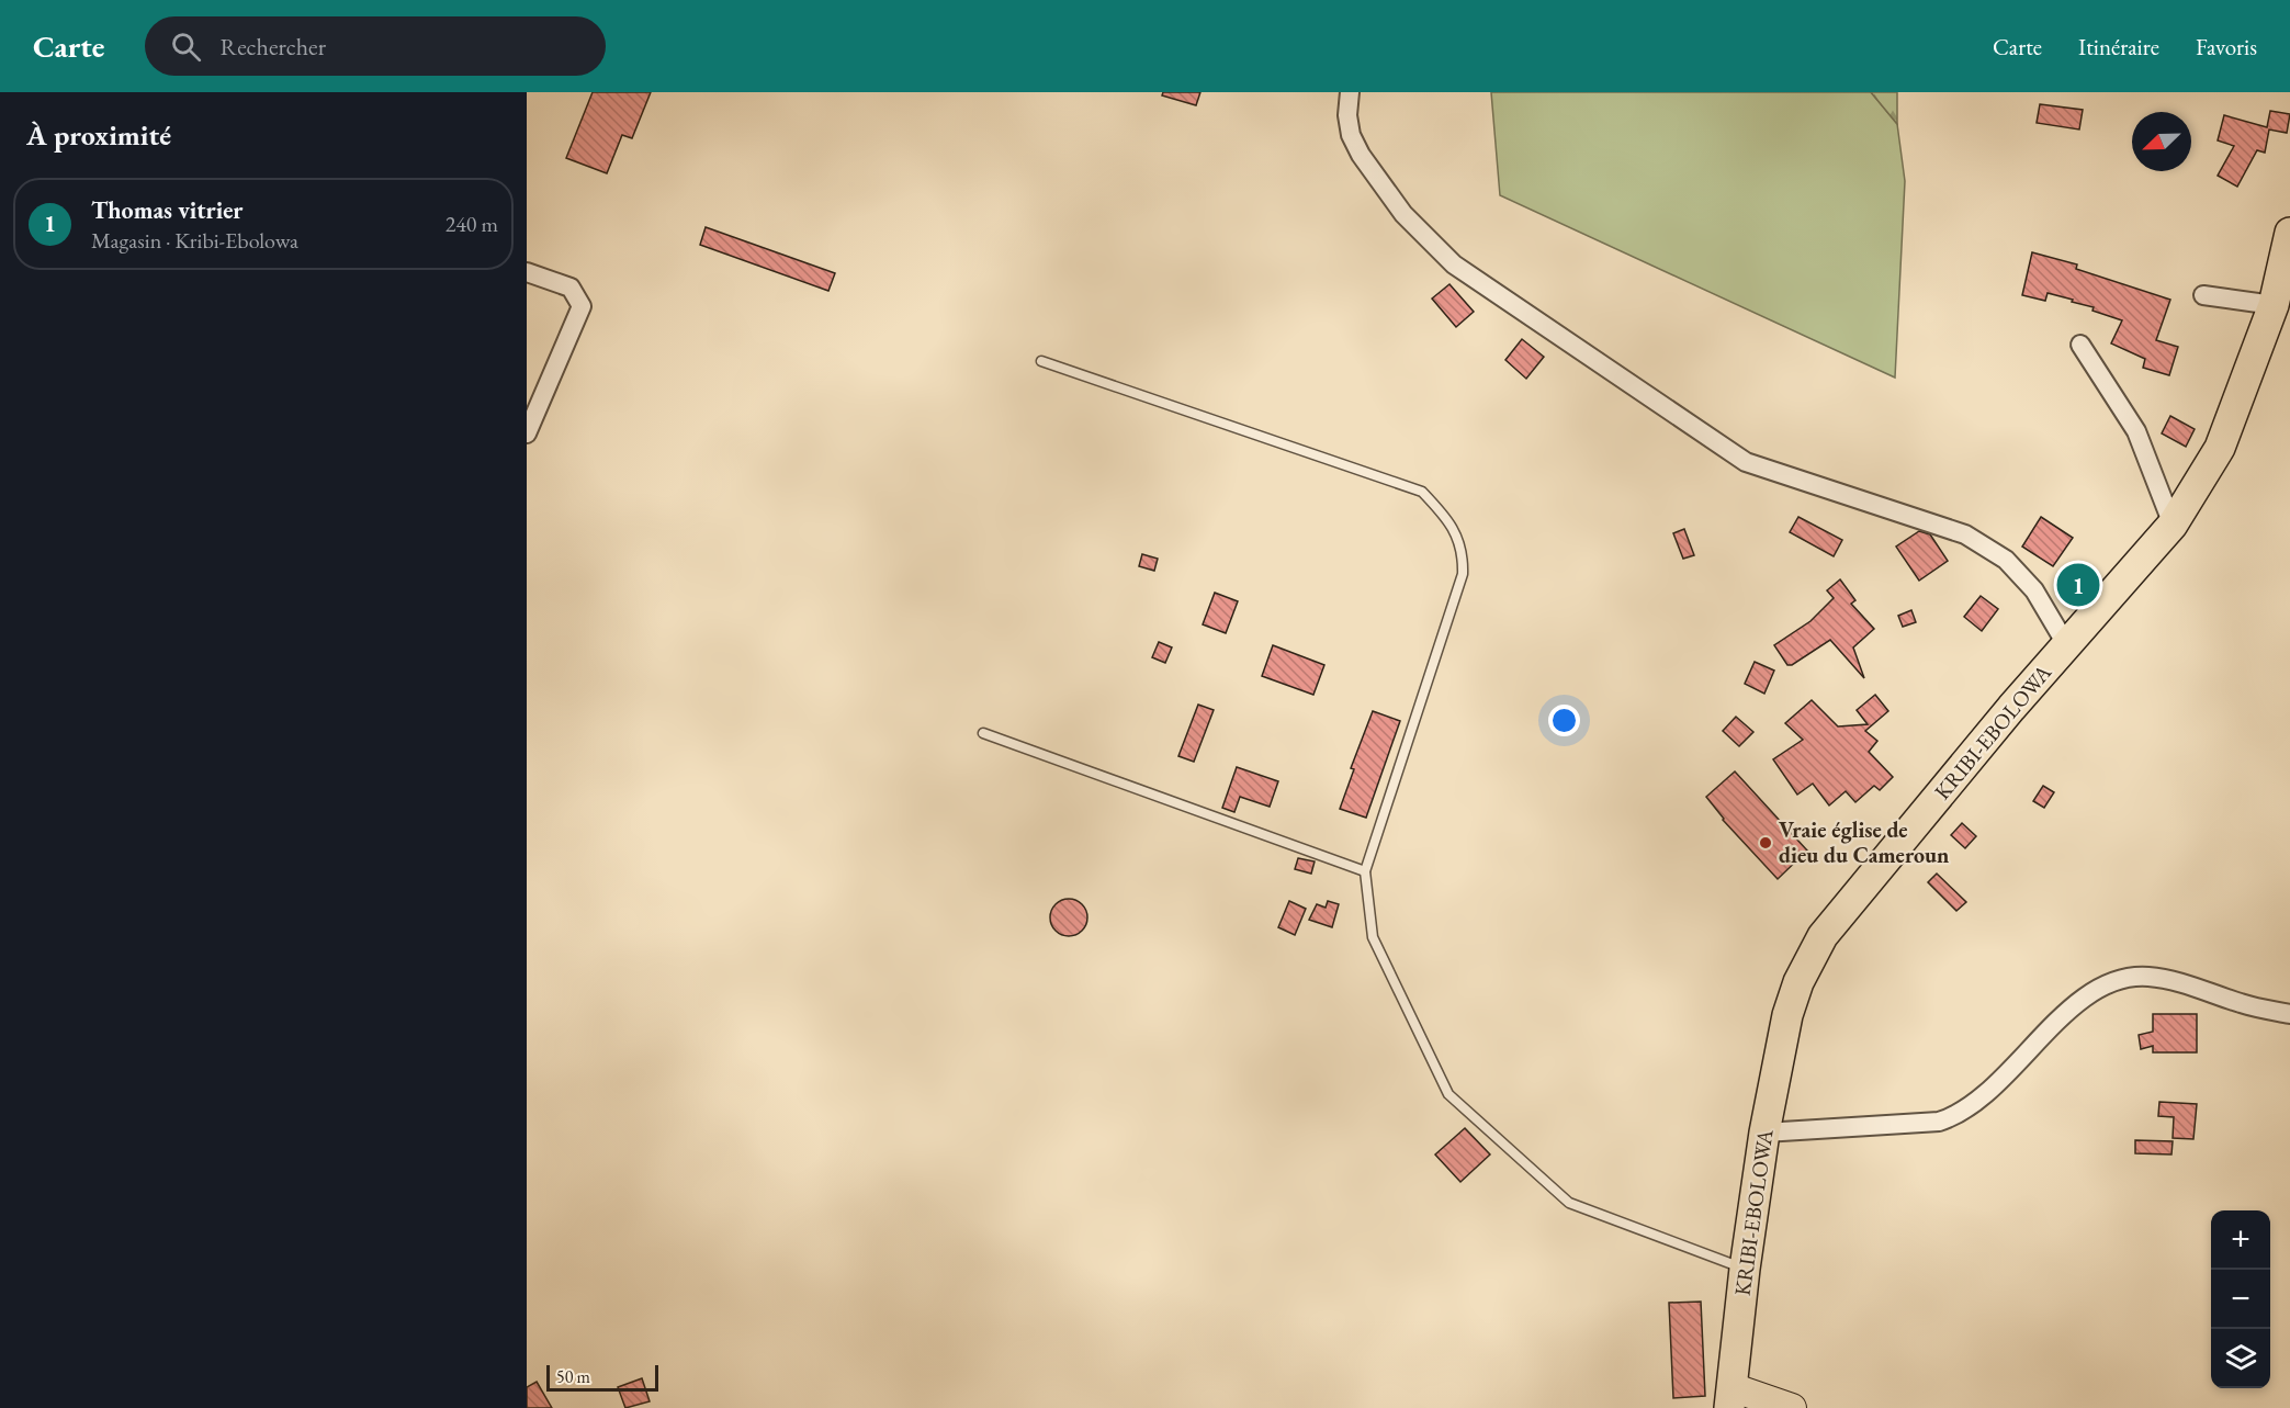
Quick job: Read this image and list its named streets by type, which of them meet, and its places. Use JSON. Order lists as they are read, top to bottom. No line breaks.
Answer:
{"streets":{"highway":["KRIBI-EBOLOWA"]},"places":["Vraie église de dieu du Cameroun"],"scale_bar":"50 m","north":"bottom left","page":{"header":"Carte","search":"Rechercher","nav":["Carte","Itinéraire","Favoris"],"heading":"À proximité","list":[{"mark":"1","name":"Thomas vitrier","note":"Magasin · Kribi-Ebolowa","value":"240 m"}],"pins":"1","map_buttons":["+","−"],"scale":"50 m"}}
